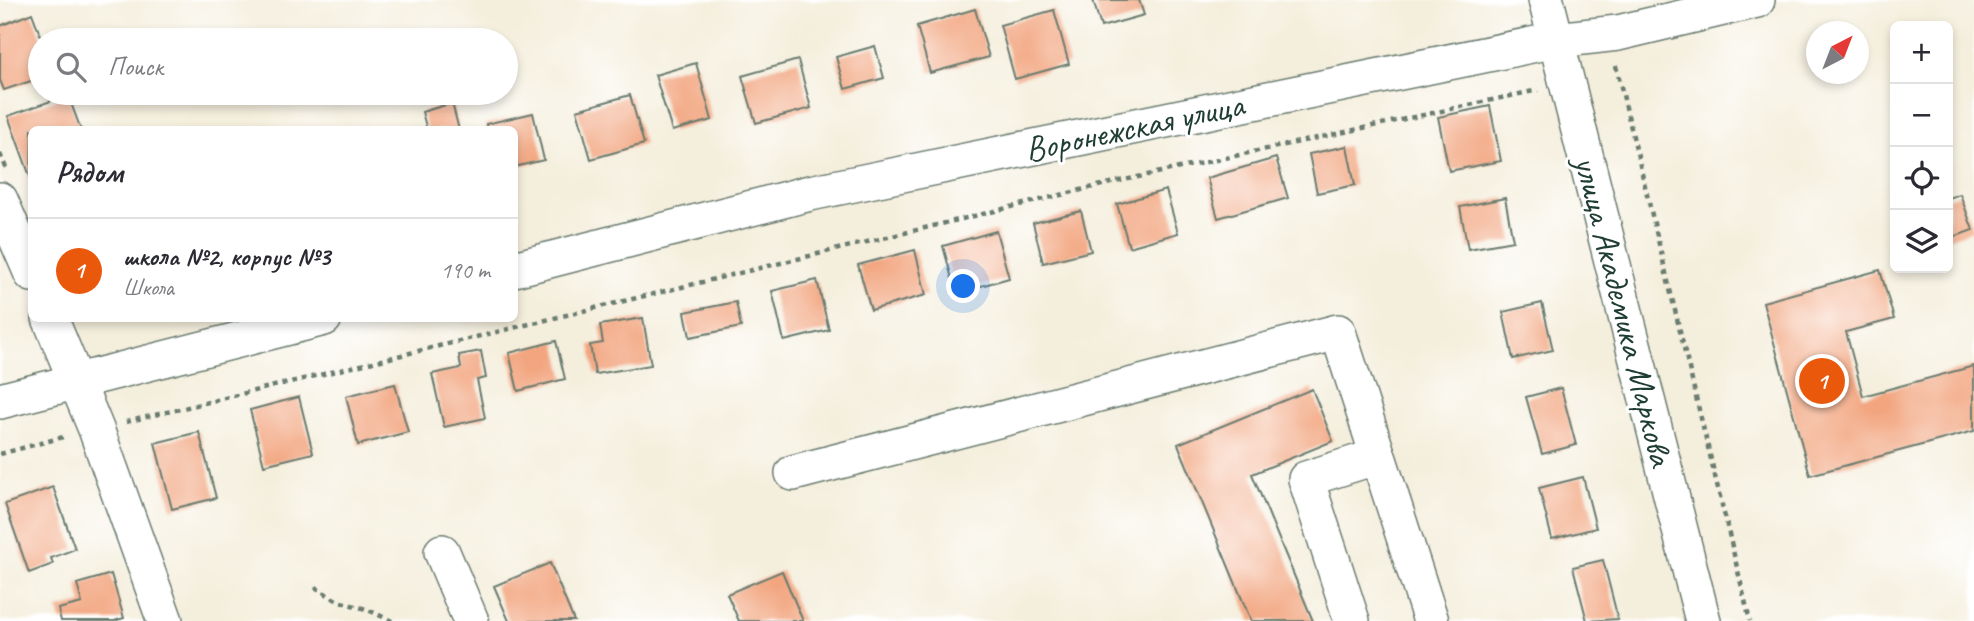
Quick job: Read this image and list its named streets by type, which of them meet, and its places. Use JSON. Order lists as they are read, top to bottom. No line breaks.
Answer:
{"streets":{"street":["Воронежская улица","улица Академика Маркова"]},"crossings":[["Воронежская улица","улица Академика Маркова"]],"north":"top right","page":{"map_buttons":["+","−"],"search":"Поиск","heading":"Рядом","list":[{"mark":"1","name":"школа №2, корпус №3","note":"Школа","value":"190 m"}],"pins":"1"}}
